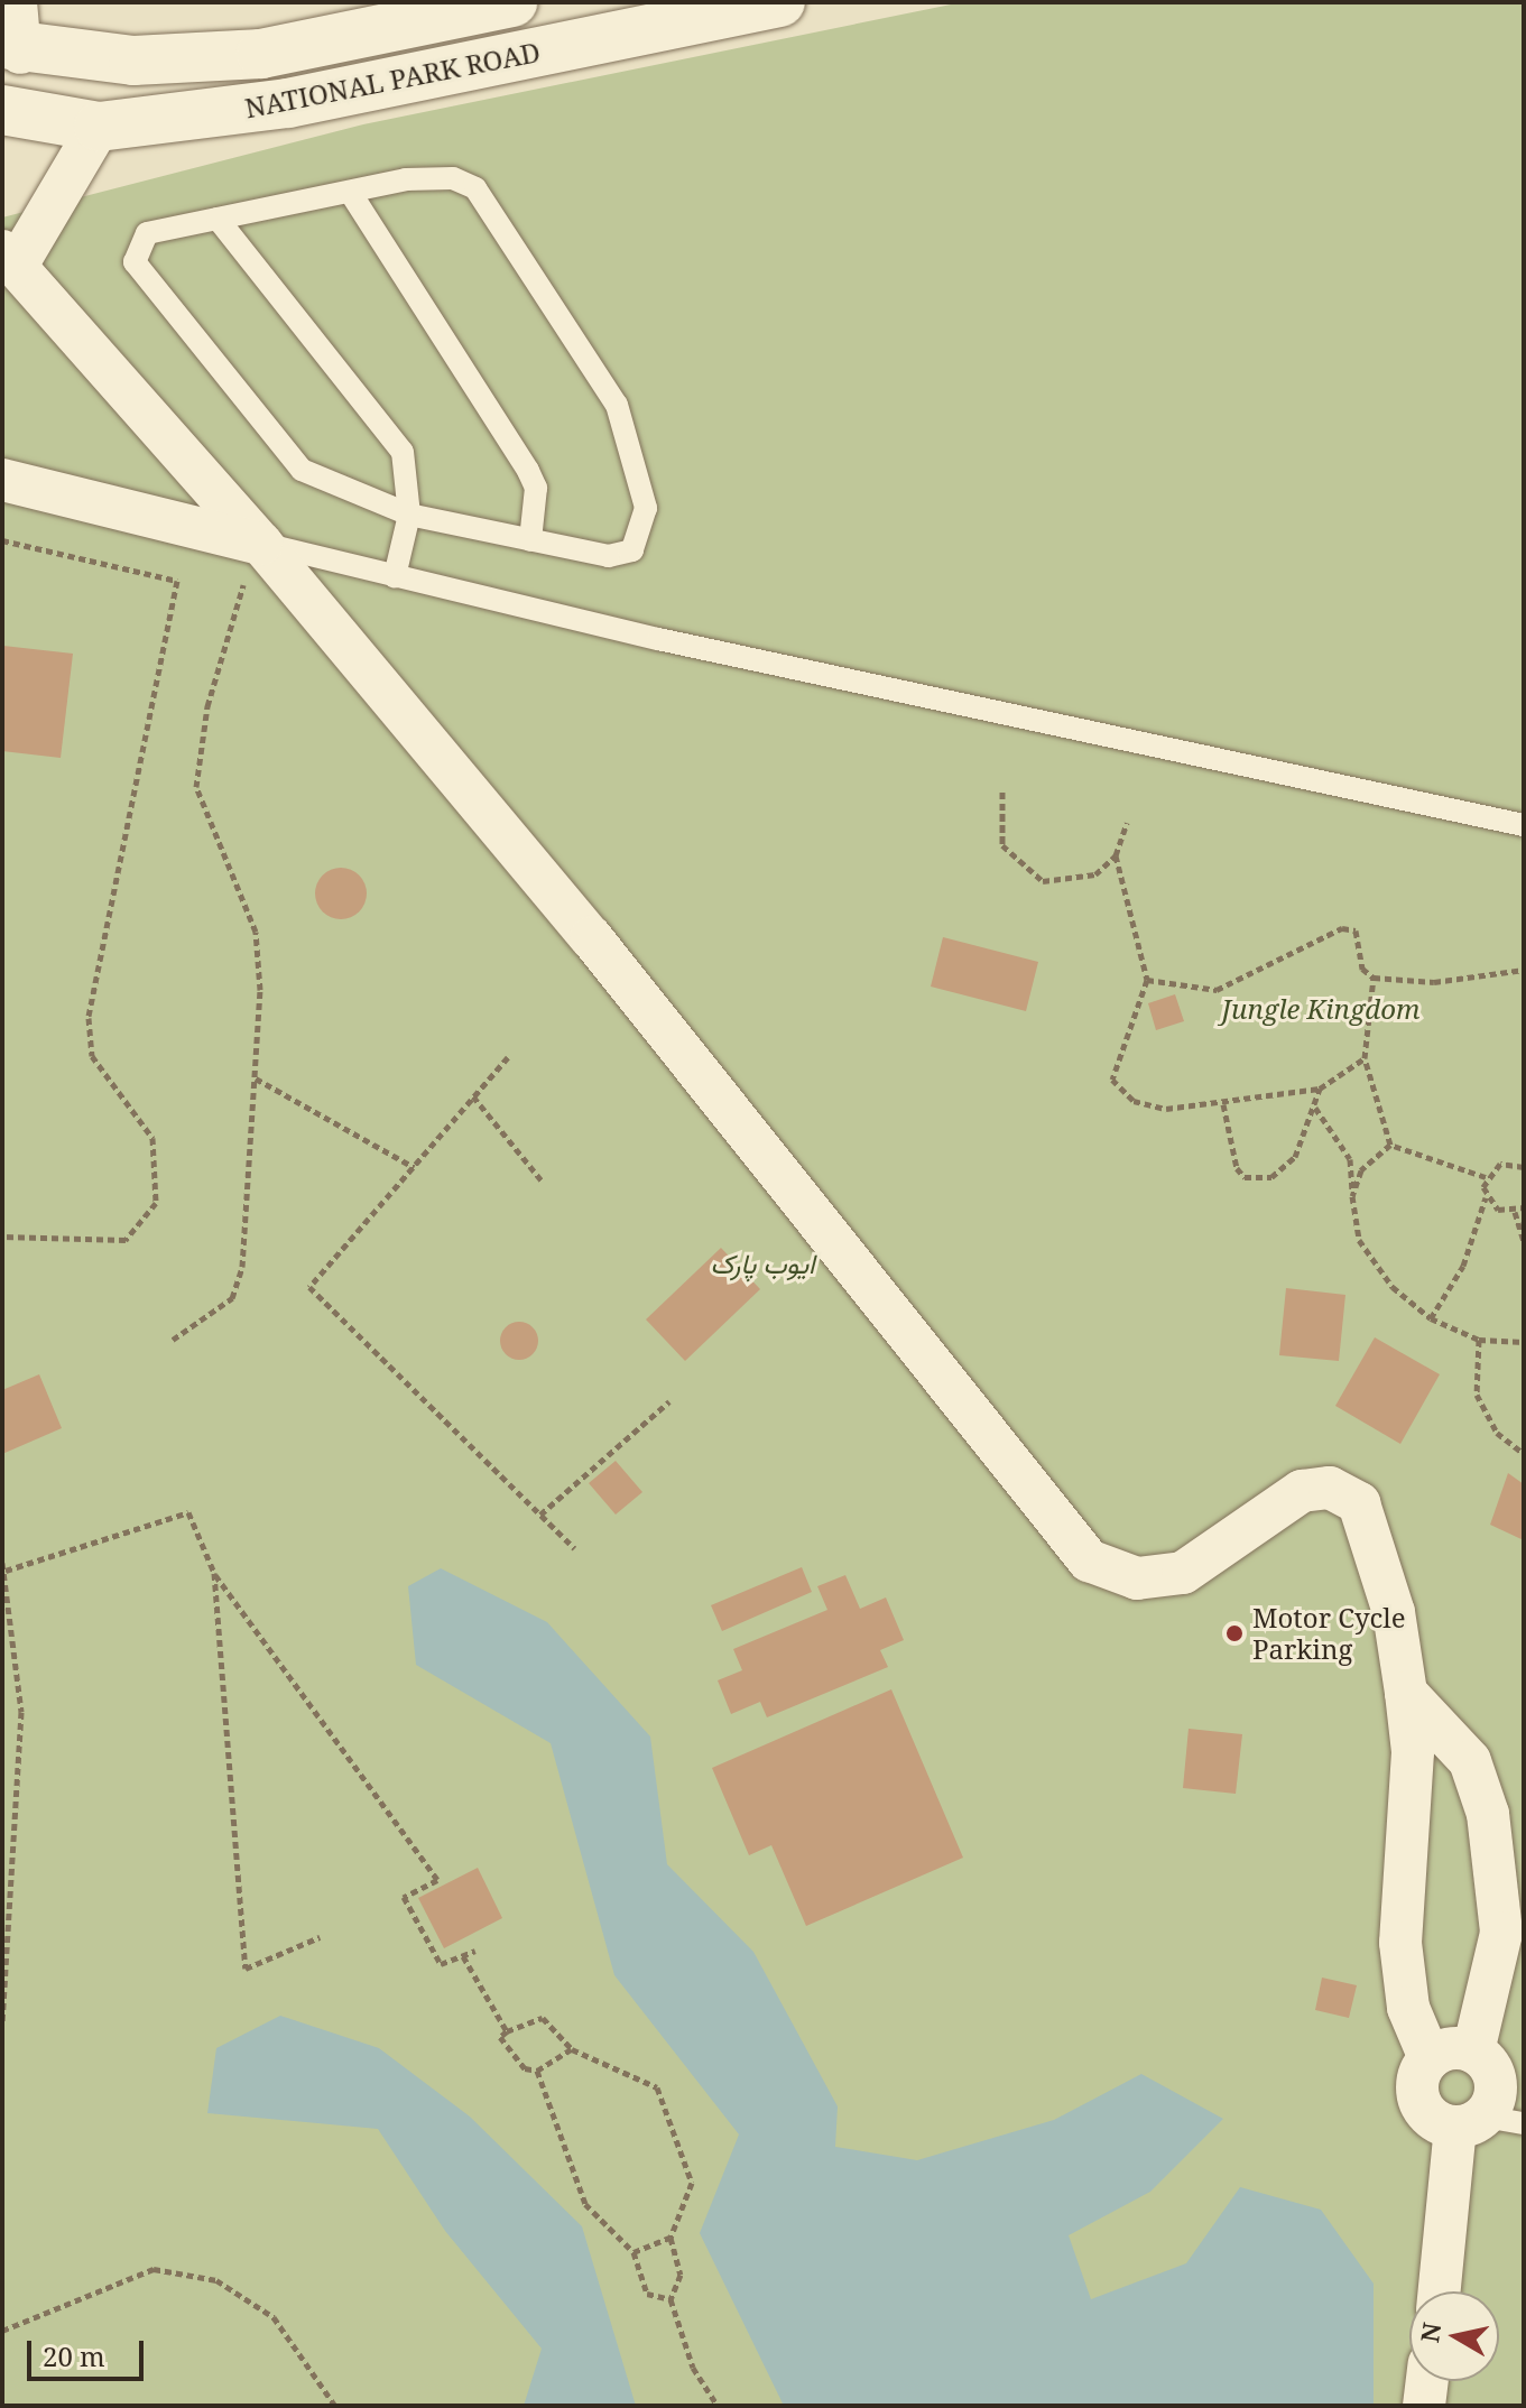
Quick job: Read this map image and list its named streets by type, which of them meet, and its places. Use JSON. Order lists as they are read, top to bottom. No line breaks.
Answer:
{"streets":{"main road":["NATIONAL PARK ROAD"]},"parks":["Jungle Kingdom","ایوب پارک"],"places":["Motor Cycle Parking"],"scale_bar":"20 m","north":"left"}
